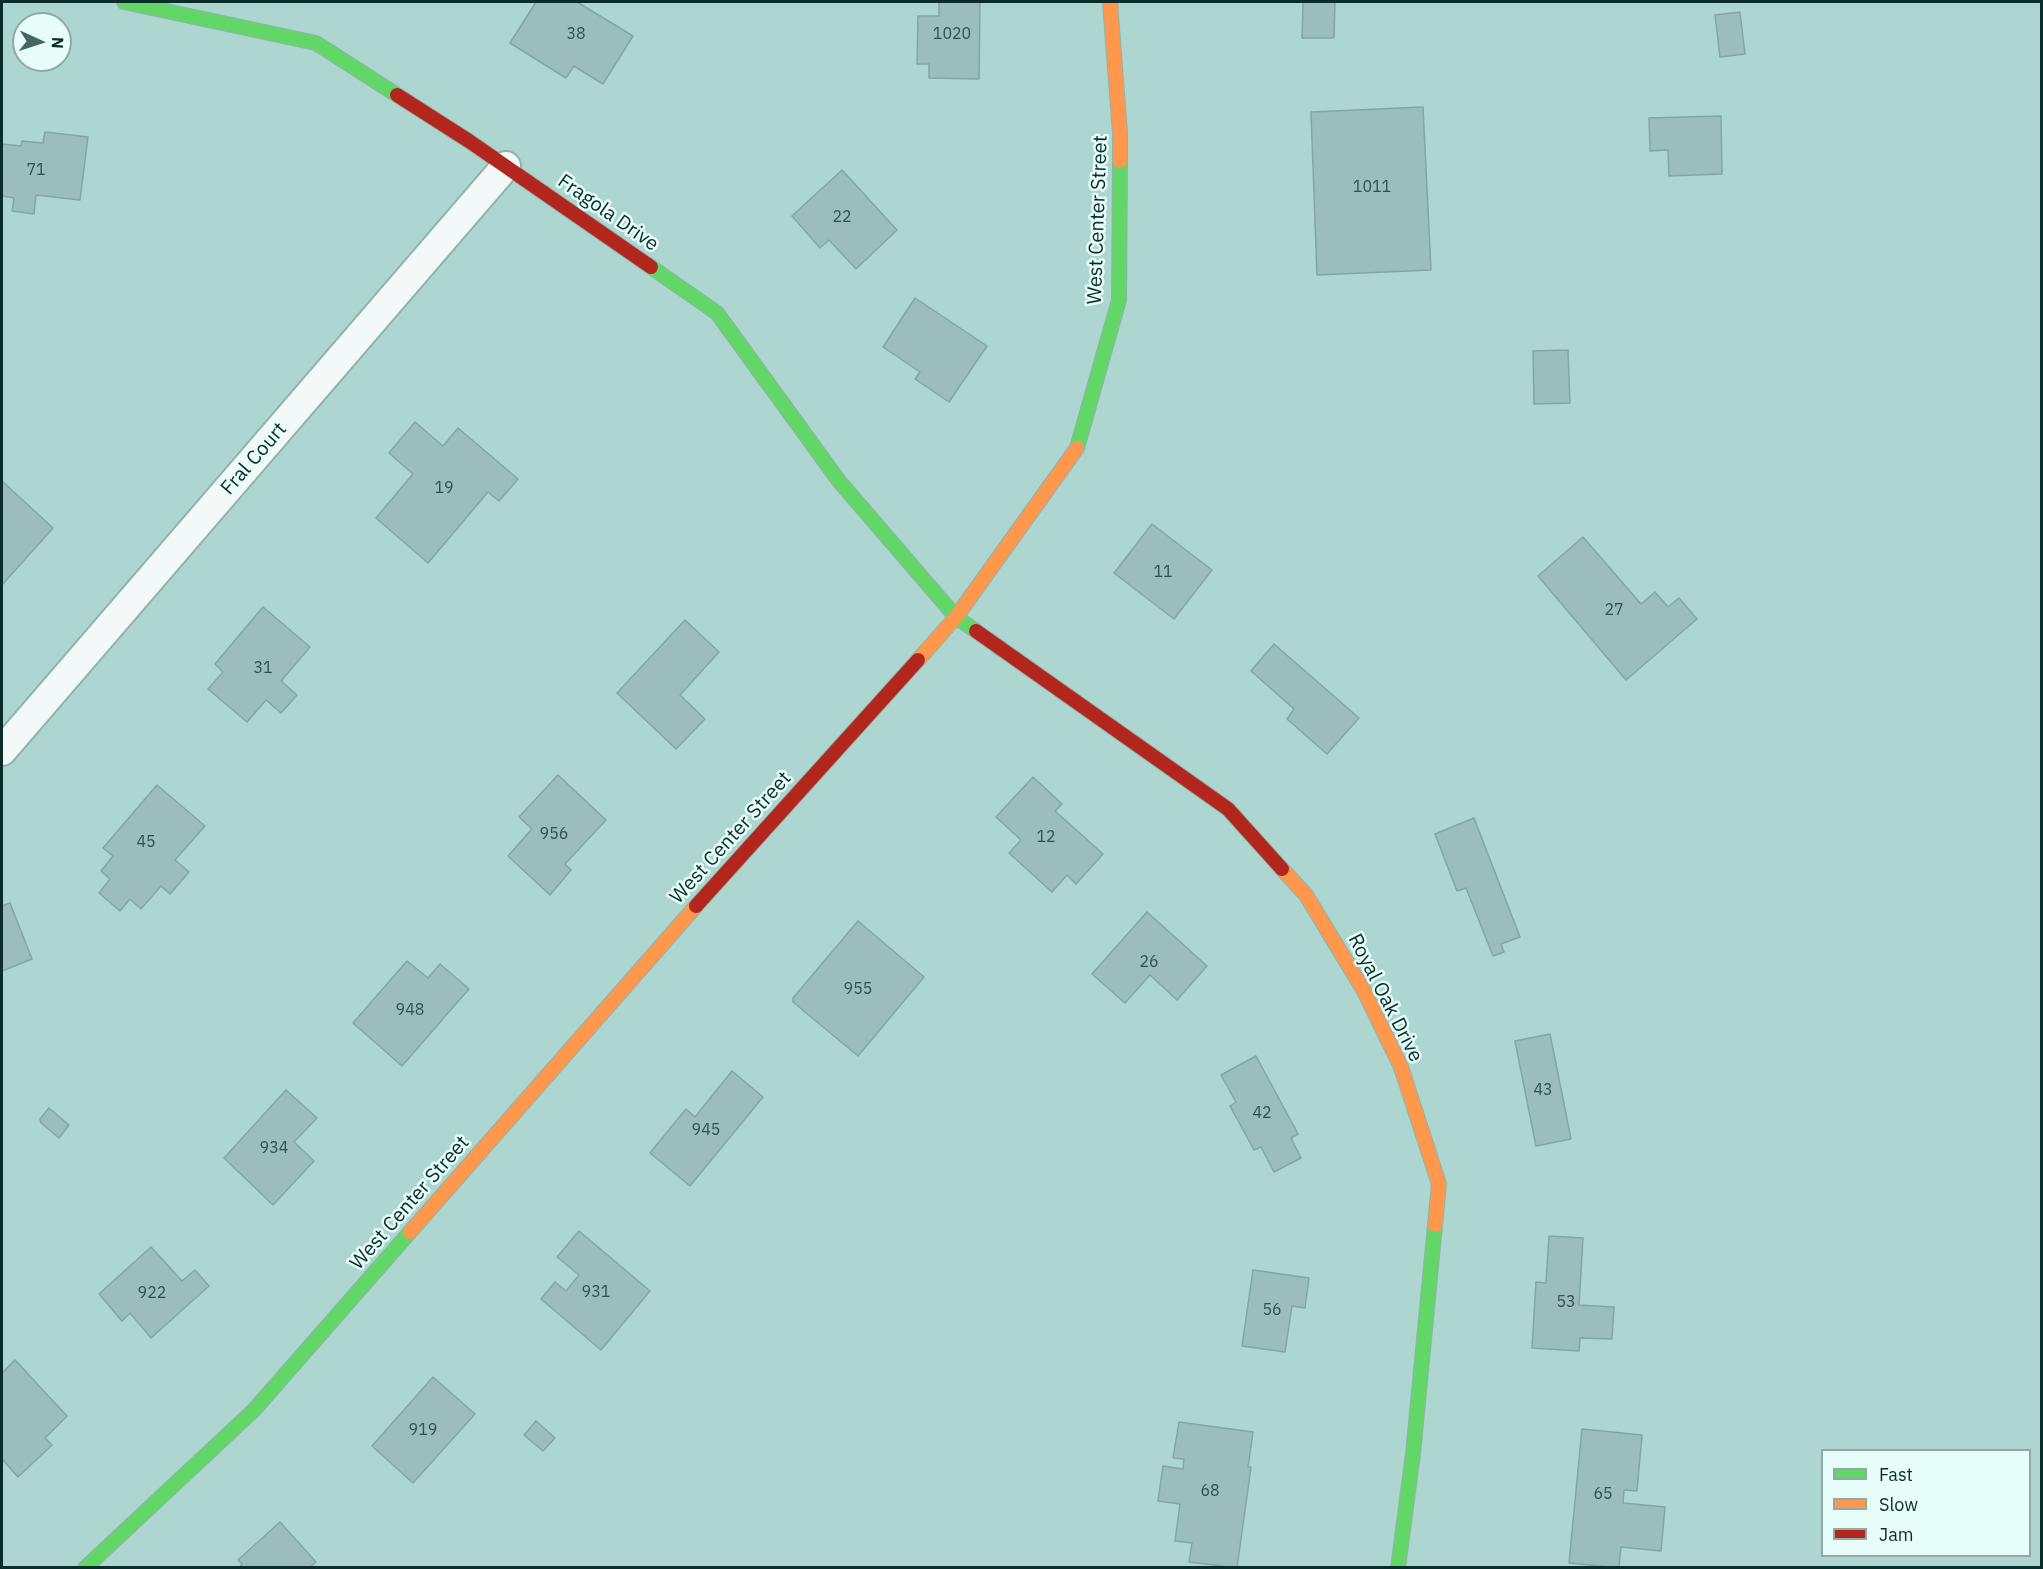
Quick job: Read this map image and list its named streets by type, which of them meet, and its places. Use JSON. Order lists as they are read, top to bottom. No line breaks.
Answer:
{"streets":{"street":["Fragola Drive","West Center Street","Fral Court","Royal Oak Drive"]},"crossings":[["Fragola Drive","West Center Street"],["Fragola Drive","Fral Court"],["Fragola Drive","Royal Oak Drive"],["West Center Street","Royal Oak Drive"]],"house_numbers":["38","1020","71","1011","22","19","11","27","31","956","12","45","26","955","948","43","42","945","934","931","922","53","56","919","68","65"],"legend":["Fast","Slow","Jam"],"north":"right"}
